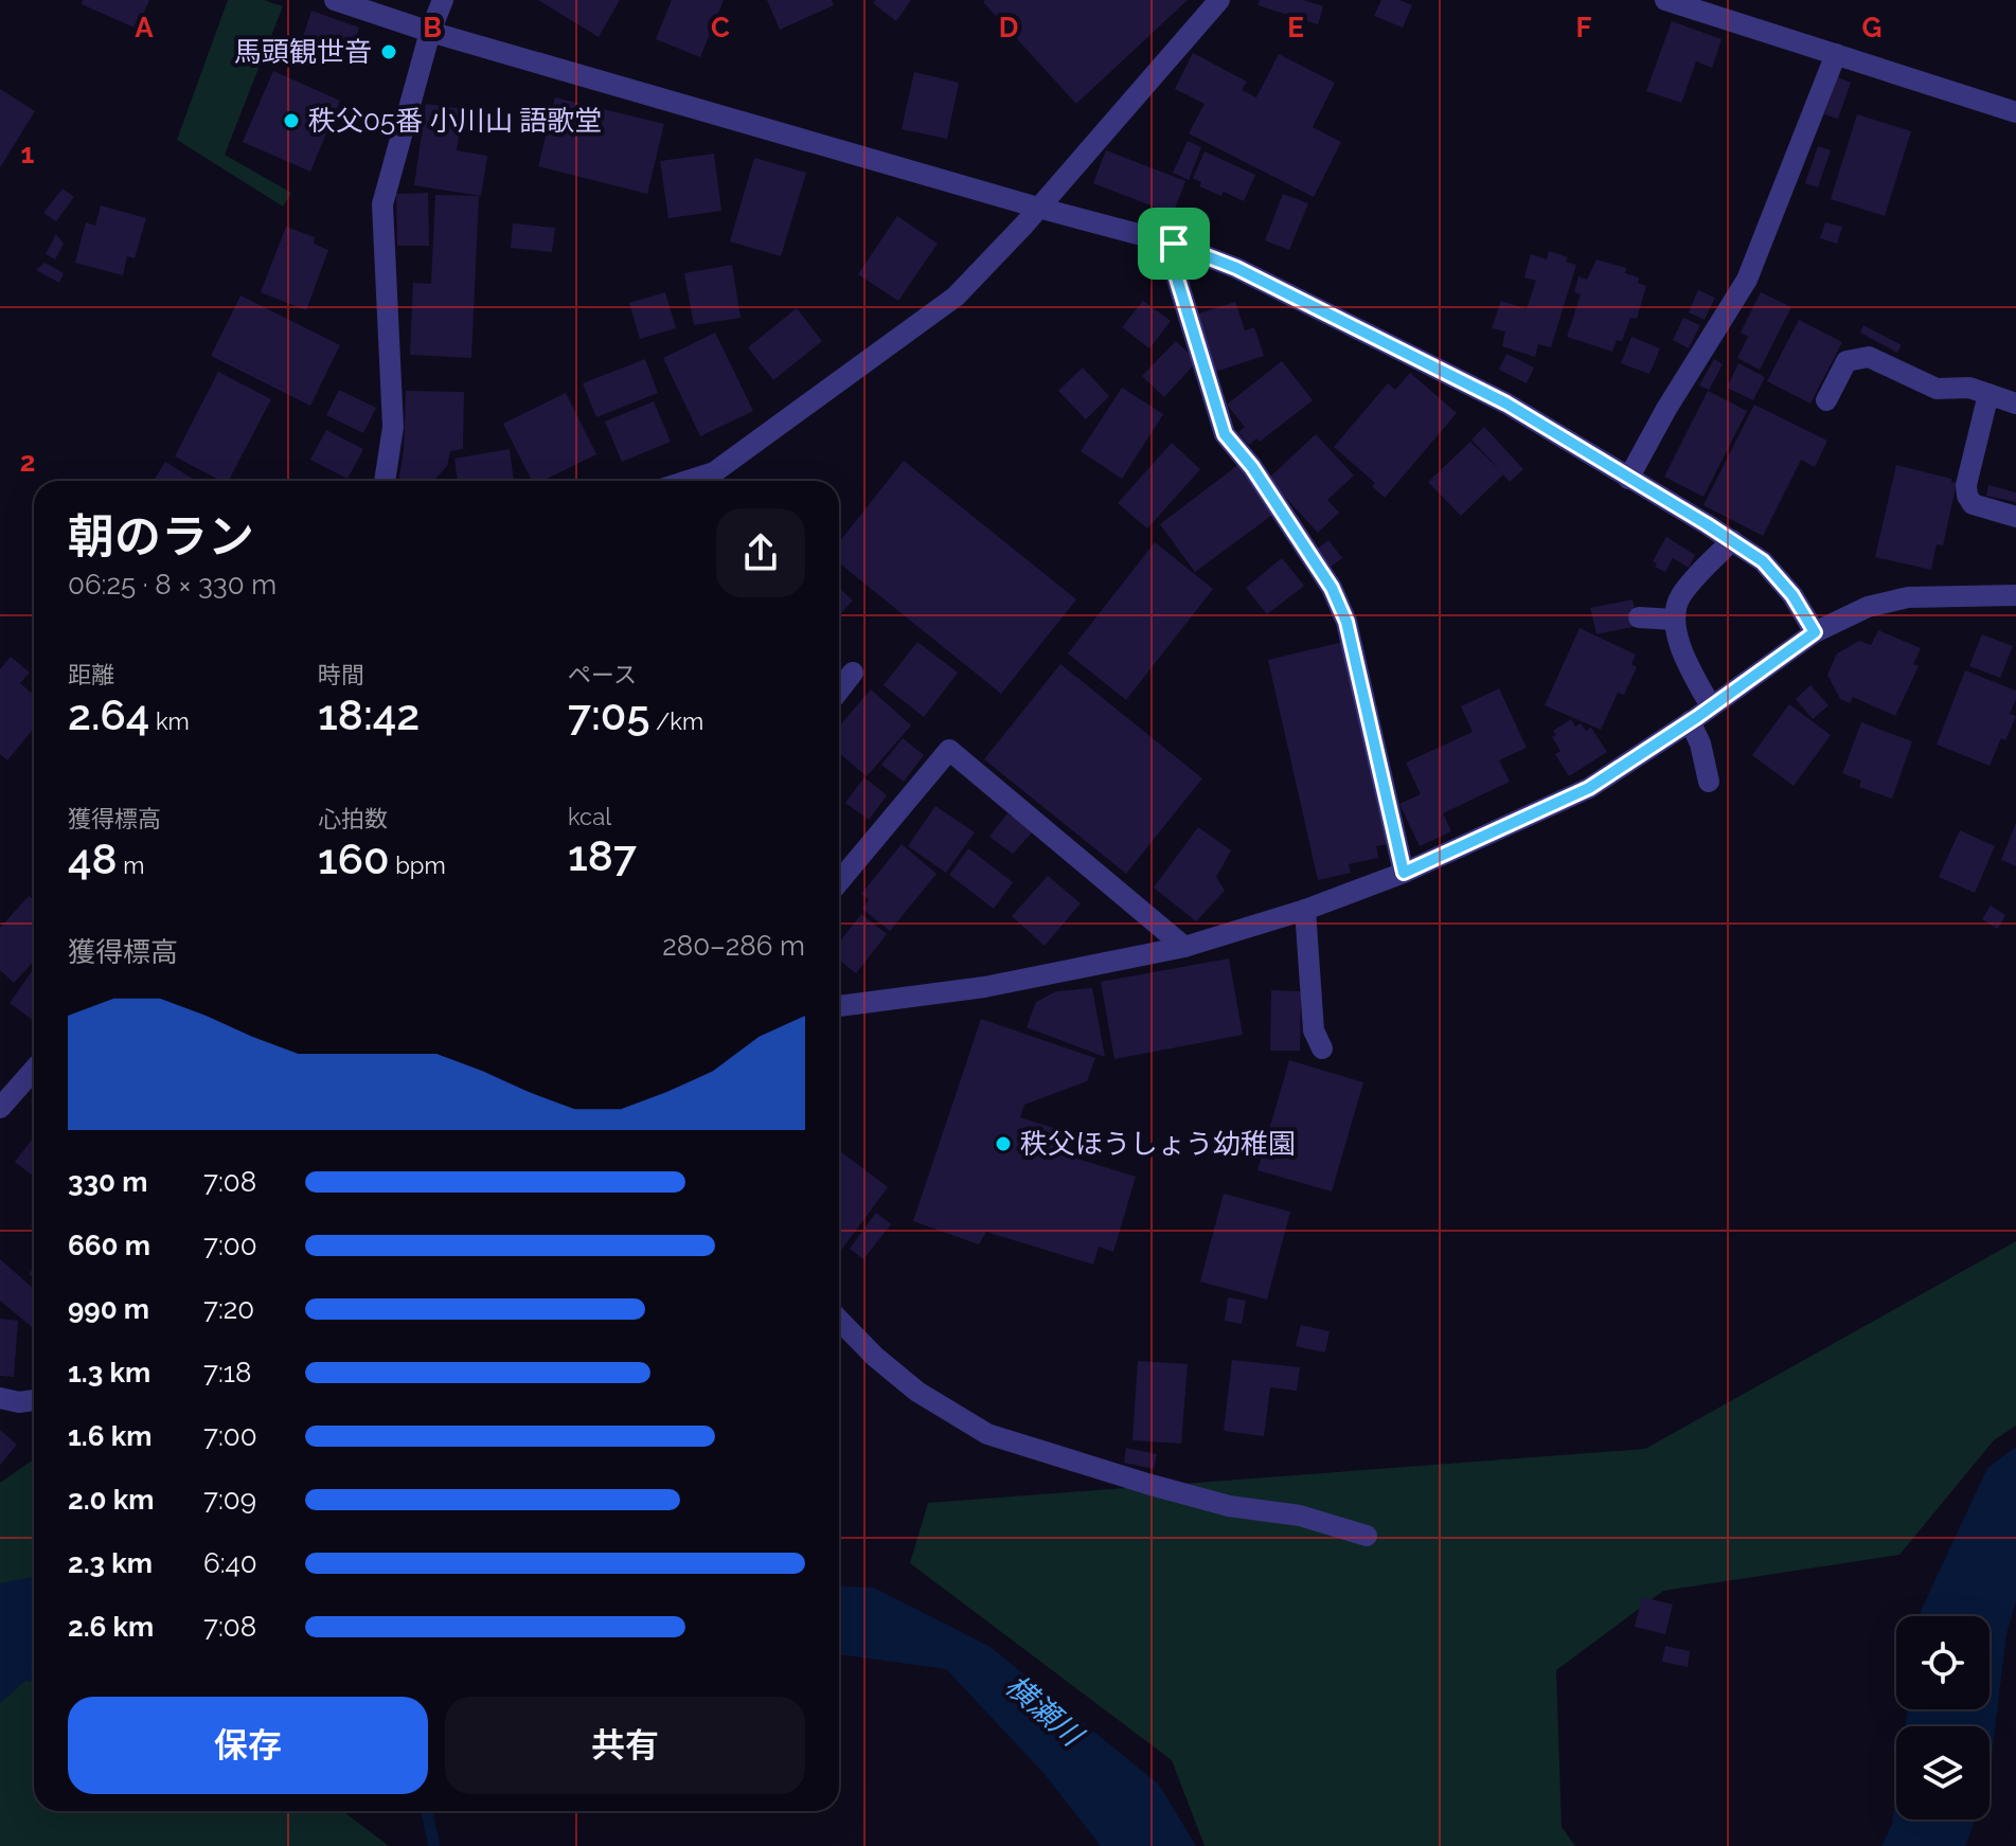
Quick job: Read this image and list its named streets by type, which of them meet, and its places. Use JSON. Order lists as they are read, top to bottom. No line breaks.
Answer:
{"water":["横瀬川"],"places":["馬頭観世音","秩父05番 小川山 語歌堂","秩父ほうしょう幼稚園"],"page":{"heading":["朝のラン","06:25 · 8 × 330 m"],"stats":[["距離","2.64 km"],["時間","18:42"],["ペース","7:05 /km"],["獲得標高","48 m"],["心拍数","160 bpm"],["kcal","187"]],"chart":["獲得標高","280–286 m"],"list":[{"name":"330 m","note":"7:08"},{"name":"660 m","note":"7:00"},{"name":"990 m","note":"7:20"},{"name":"1.3 km","note":"7:18"},{"name":"1.6 km","note":"7:00"},{"name":"2.0 km","note":"7:09"},{"name":"2.3 km","note":"6:40"},{"name":"2.6 km","note":"7:08"}],"buttons":["保存","共有"]},"grid":{"columns":["A","B","C","D","E","F","G"],"rows":["1","2"]}}
